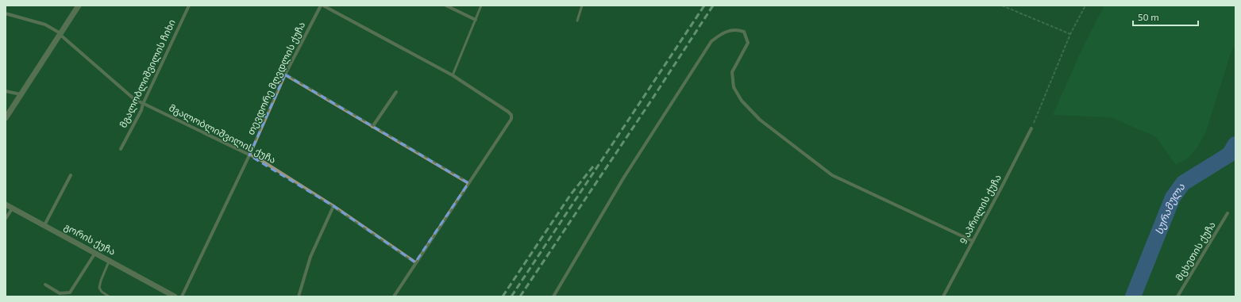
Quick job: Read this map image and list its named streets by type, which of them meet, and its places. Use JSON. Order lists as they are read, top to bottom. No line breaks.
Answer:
{"streets":{"street":["მგალობლიშვილის ჩიხი","თევდორე მღვდლის ქუჩა","მგალობლიშვილის ქუჩა","9 აპრილის ქუჩა","გორის ქუჩა","მცხეთის ქუჩა"]},"crossings":[["მგალობლიშვილის ჩიხი","მგალობლიშვილის ქუჩა"],["თევდორე მღვდლის ქუჩა","მგალობლიშვილის ქუჩა"]],"water":["სურამულა"],"scale_bar":"50 m"}
